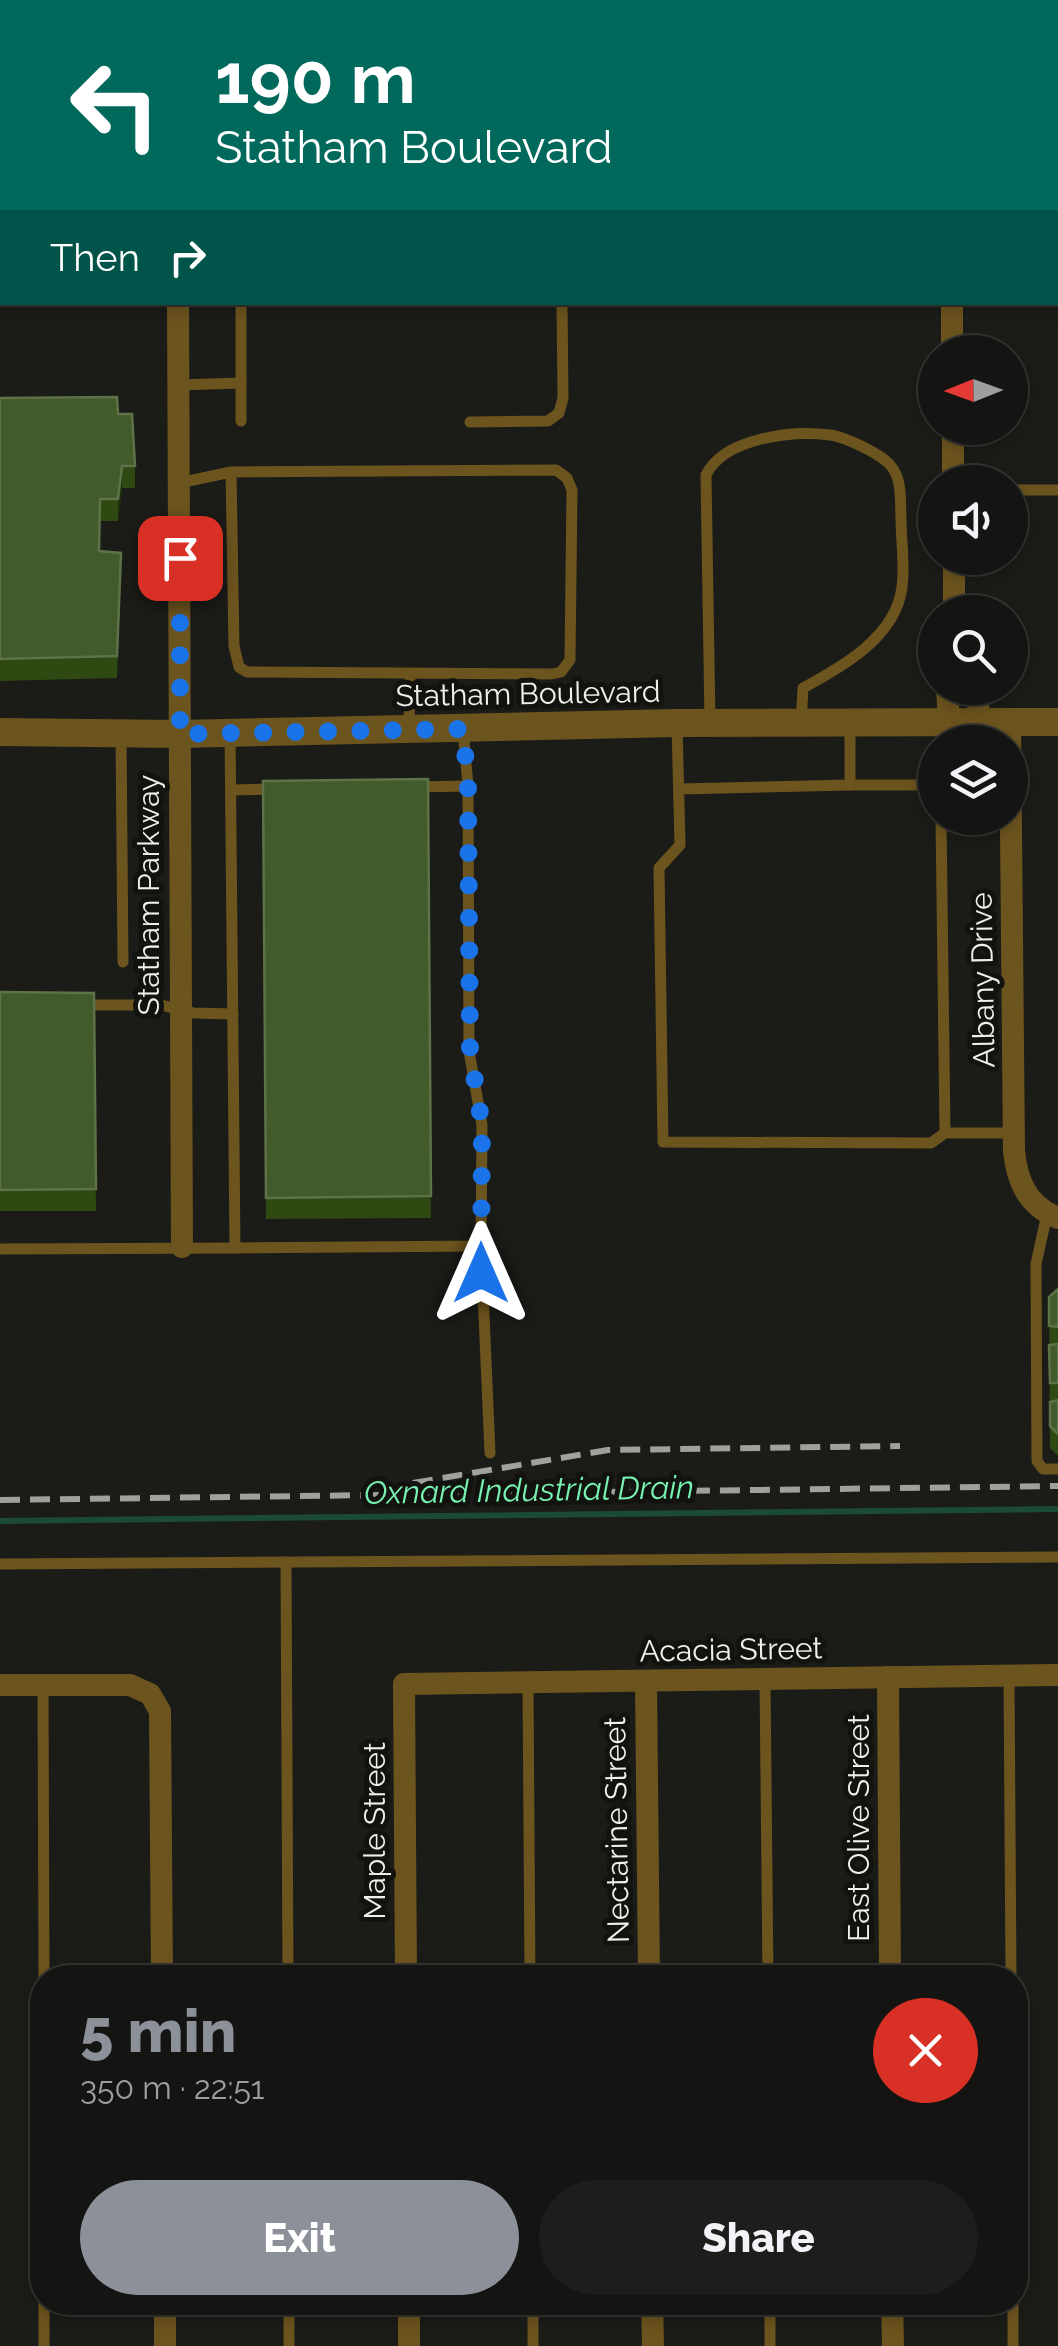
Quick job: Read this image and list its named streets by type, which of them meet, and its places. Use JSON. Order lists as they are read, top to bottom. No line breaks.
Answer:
{"streets":{"street":["Statham Boulevard","Statham Parkway","Albany Drive","Acacia Street","East Olive Street","Nectarine Street","Maple Street"]},"crossings":[["Statham Boulevard","Statham Parkway"],["Statham Boulevard","Albany Drive"],["Acacia Street","East Olive Street"],["Acacia Street","Nectarine Street"],["Acacia Street","Maple Street"]],"water":["Oxnard Industrial Drain"],"north":"left","page":{"turn":["190 m","Statham Boulevard"],"then":"Then","heading":["5 min","350 m · 22:51"],"buttons":["Exit","Share"]}}
